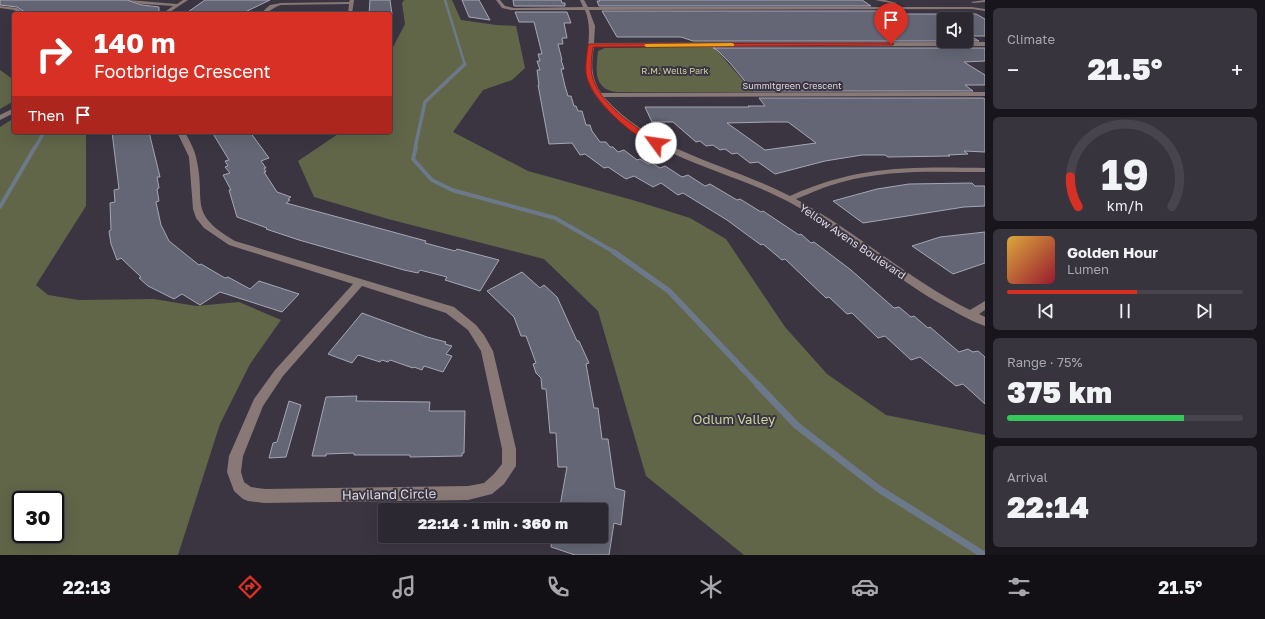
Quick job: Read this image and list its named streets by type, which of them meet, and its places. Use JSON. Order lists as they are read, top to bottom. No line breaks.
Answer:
{"streets":{"street":["Summitgreen Crescent","Yellow Avens Boulevard","Haviland Circle"]},"crossings":[["Summitgreen Crescent","Yellow Avens Boulevard"]],"parks":["R.M. Wells Park","Odlum Valley"],"page":{"tile":["Climate",["Range · 75%","375 km"],["Arrival","22:14"]],"turn":["140 m","Footbridge Crescent"],"heat":["−","21.5°","+"],"then":"Then","song":["Golden Hour","Lumen"],"limit":"30","trip":"22:14 · 1 min · 360 m","tabs":["22:13","21.5°"],"gauge":["19","km/h"]}}
